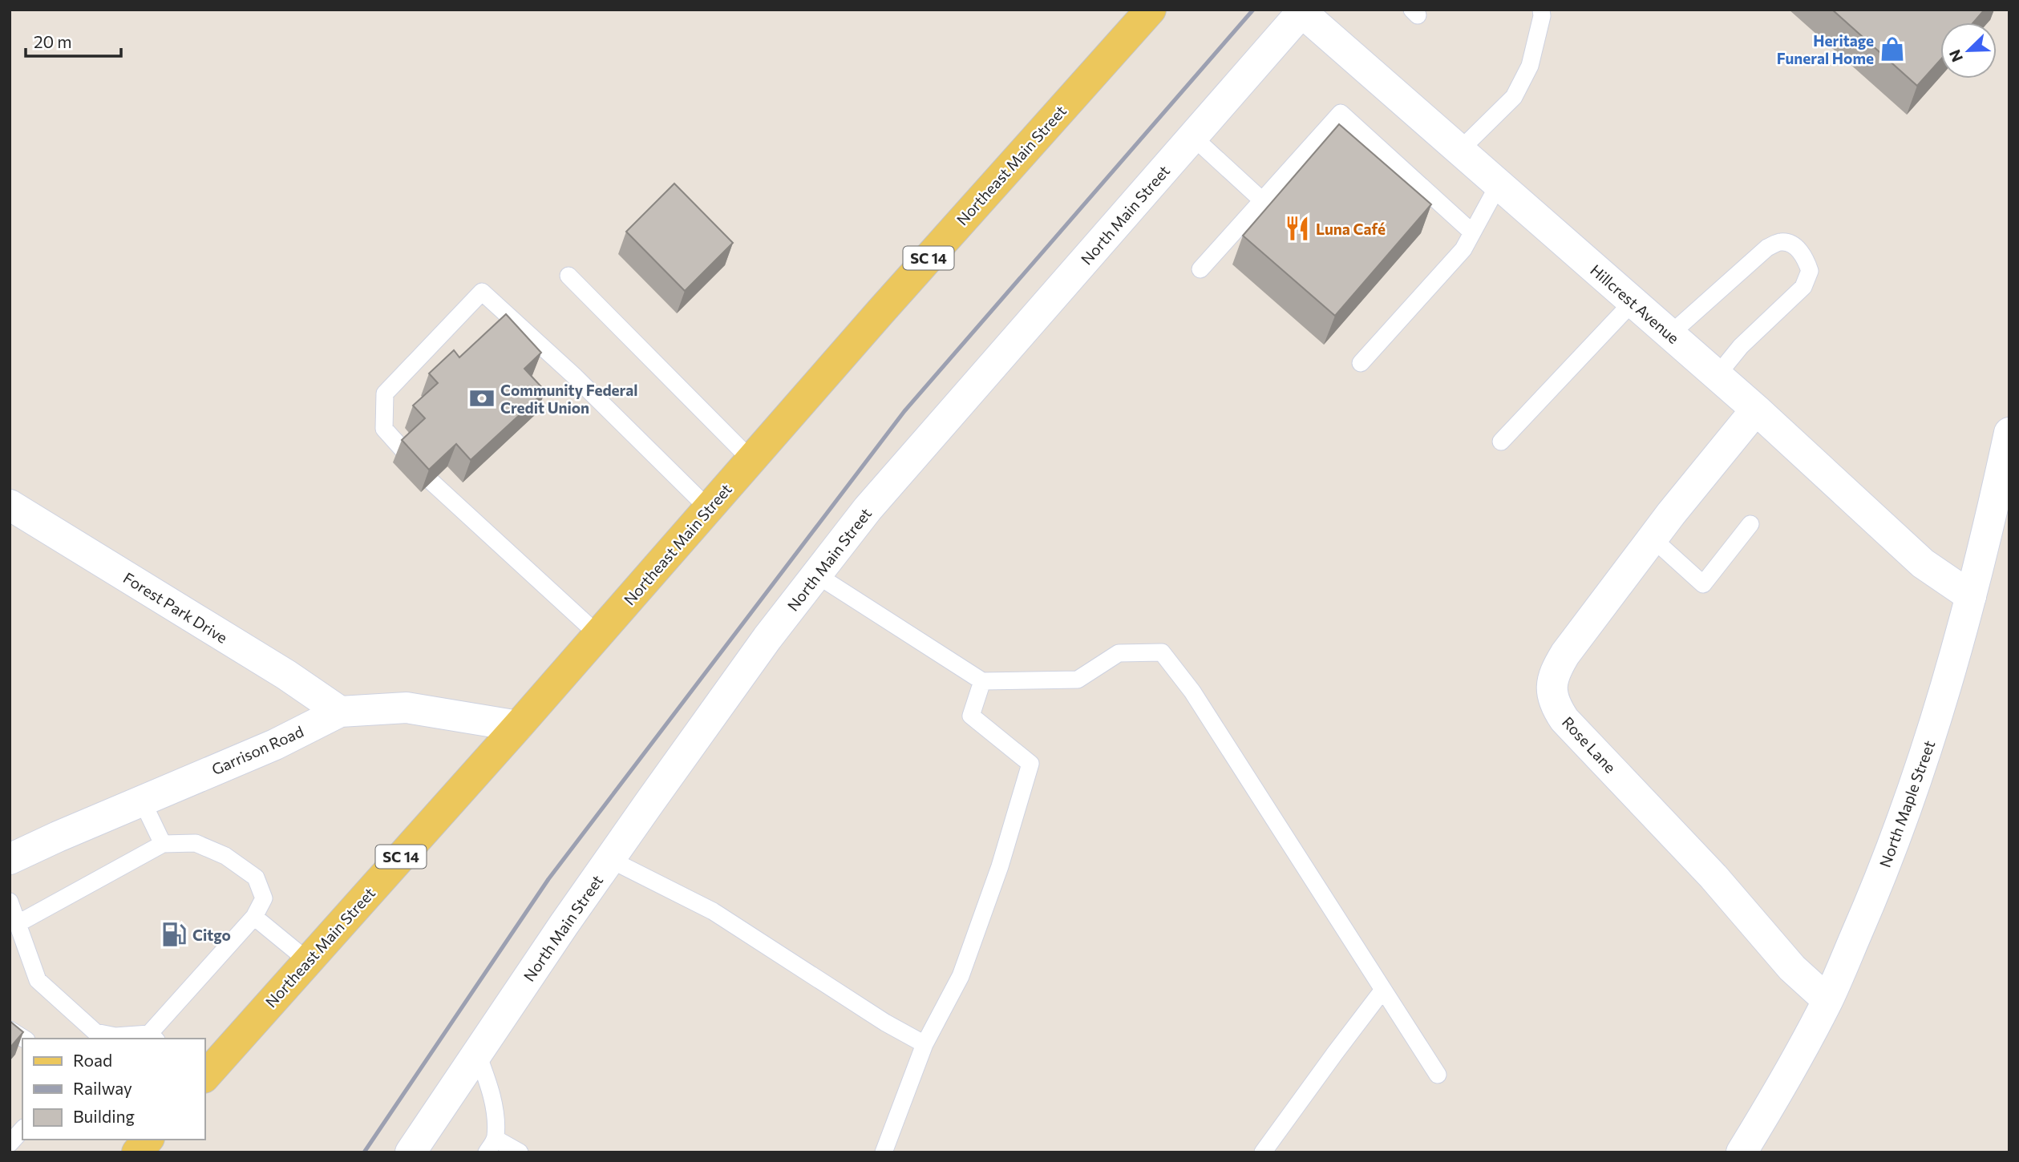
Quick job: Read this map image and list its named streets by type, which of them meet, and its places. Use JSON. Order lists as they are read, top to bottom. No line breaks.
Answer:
{"streets":{"main road":["Northeast Main Street","SC 14"],"street":["North Main Street","Hillcrest Avenue","Forest Park Drive","Rose Lane","Garrison Road","North Maple Street"]},"crossings":[["Northeast Main Street","Garrison Road"],["North Main Street","Hillcrest Avenue"],["Hillcrest Avenue","Rose Lane"],["Hillcrest Avenue","North Maple Street"],["Forest Park Drive","Garrison Road"],["Rose Lane","North Maple Street"]],"places":{"shop":["Heritage Funeral Home"],"restaurant":["Luna Café"],"bank":["Community Federal Credit Union"],"fuel station":["Citgo"]},"legend":["Road","Railway","Building"],"scale_bar":"20 m","north":"bottom left"}
